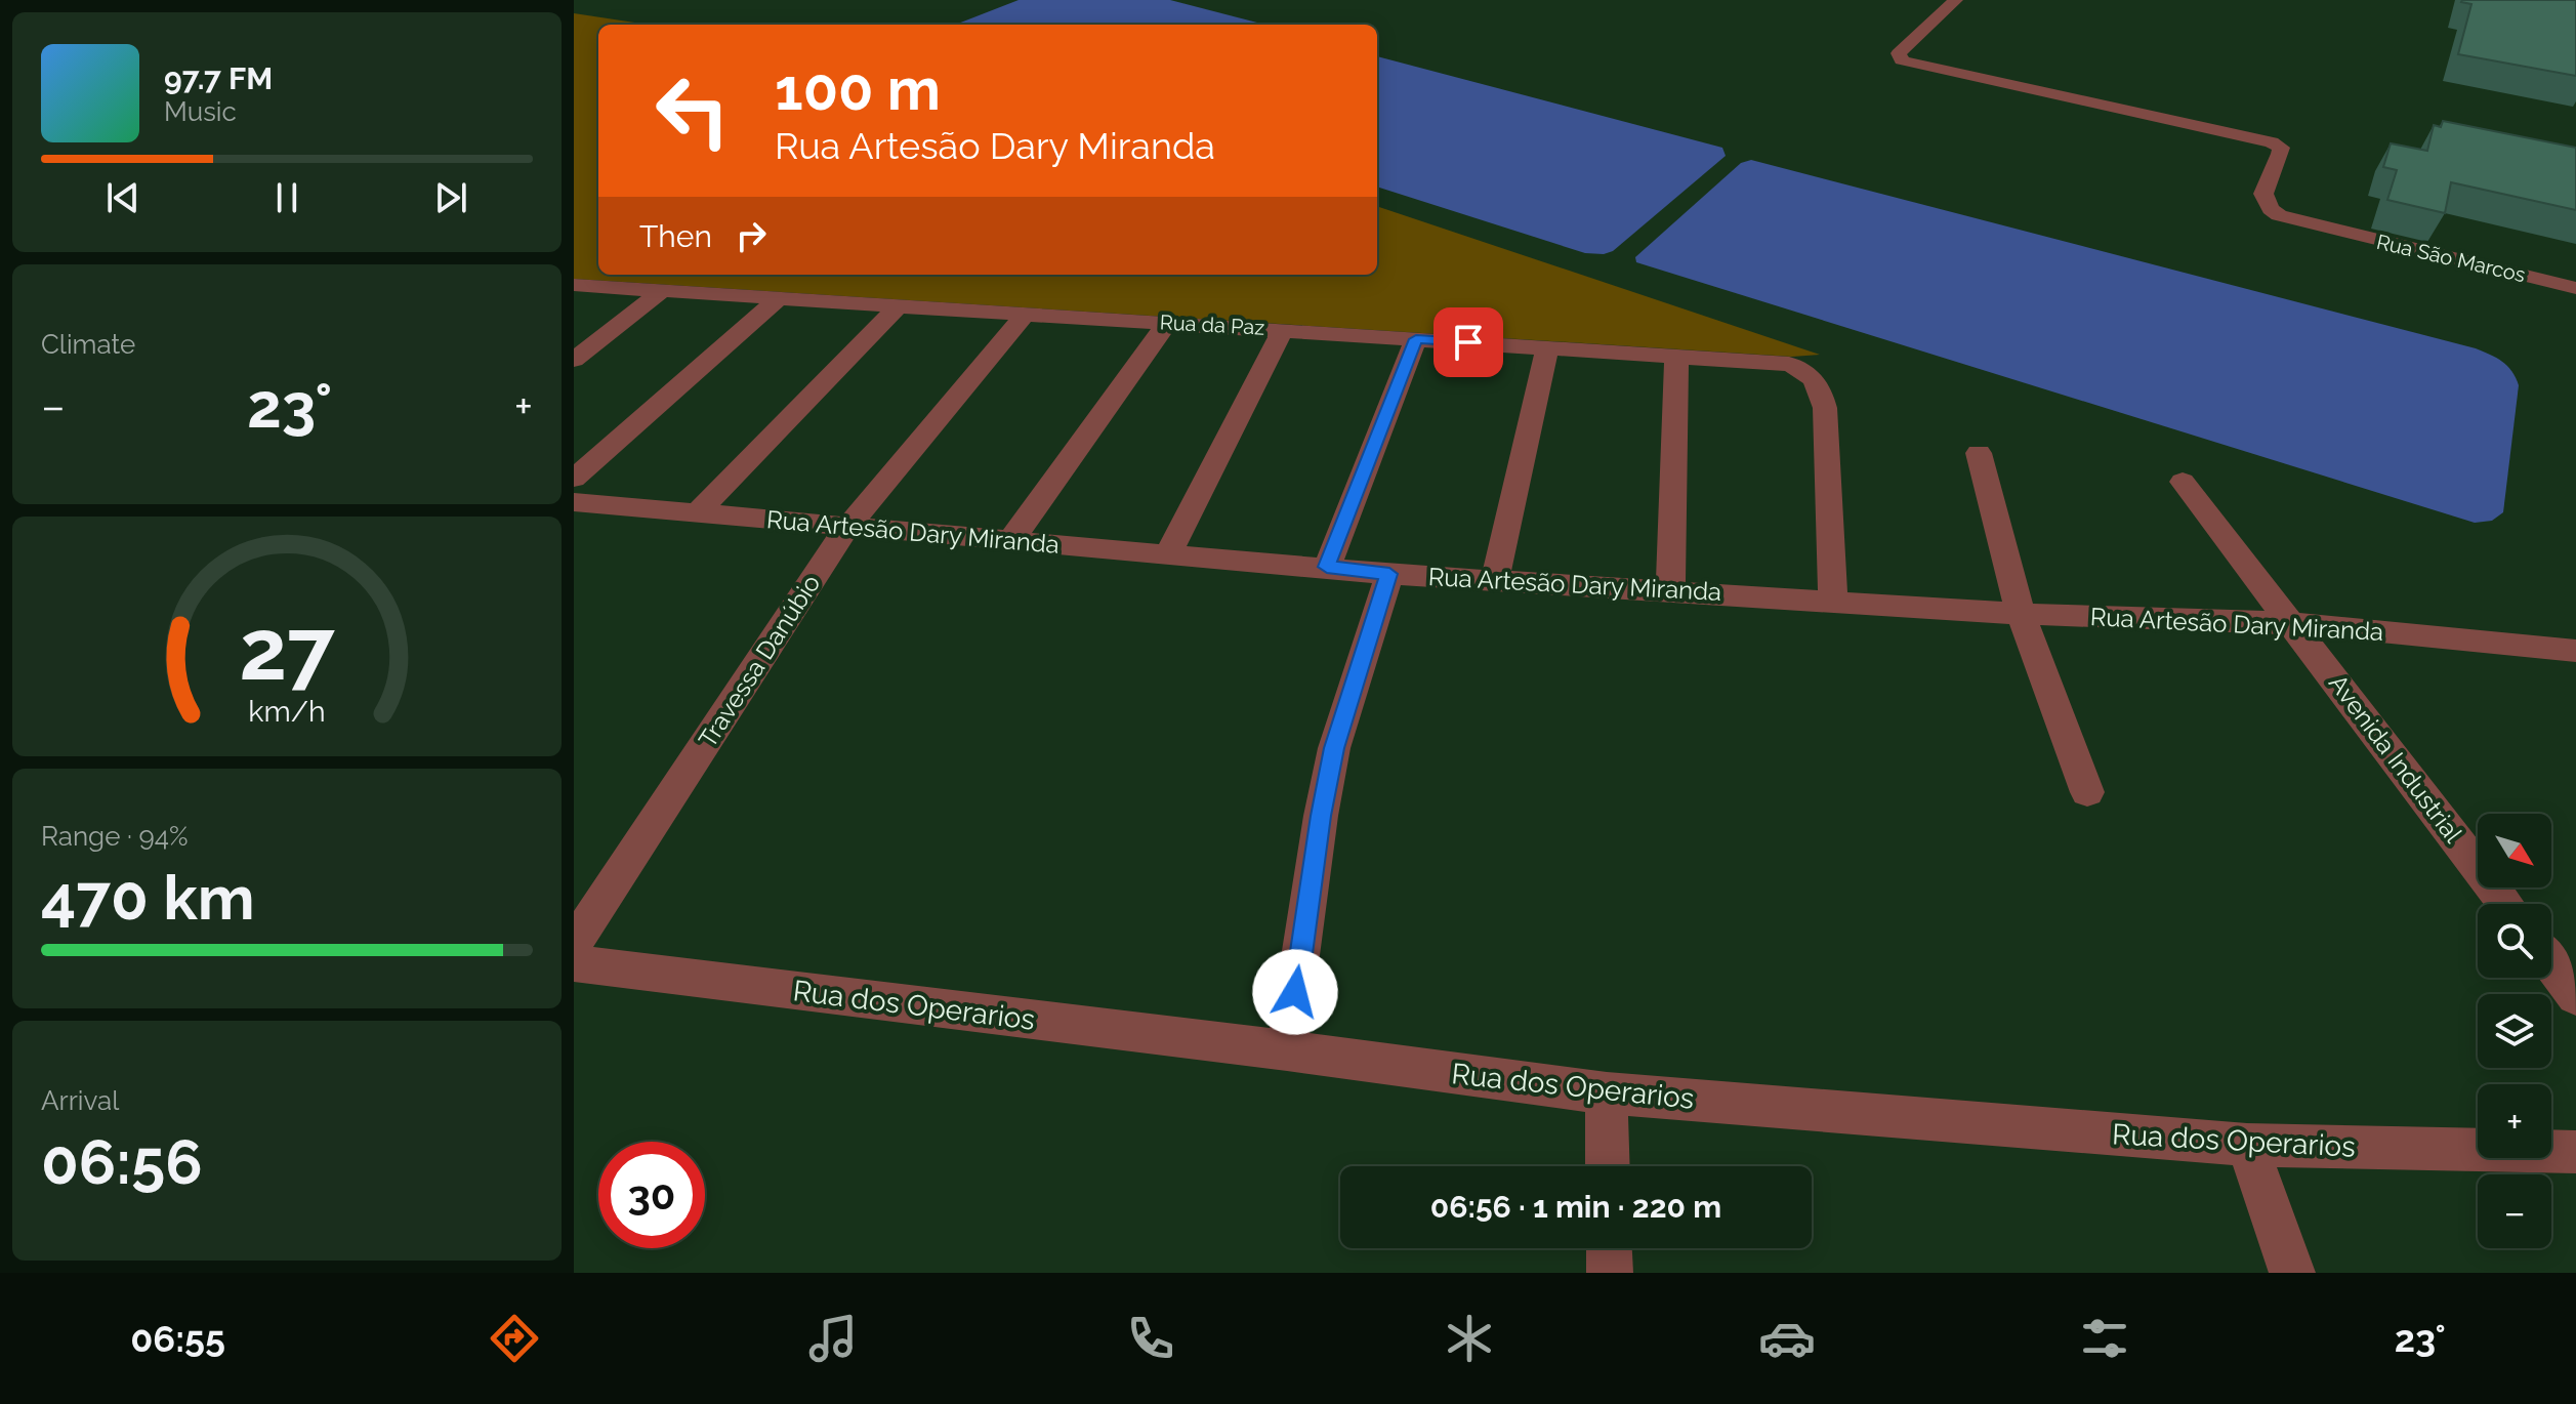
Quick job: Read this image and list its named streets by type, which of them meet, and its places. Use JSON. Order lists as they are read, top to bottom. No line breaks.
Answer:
{"streets":{"street":["Rua São Marcos","Rua da Paz","Rua Artesão Dary Miranda","Travessa Danúbio","Avenida Industrial","Rua dos Operarios"]},"crossings":[["Rua da Paz","Rua Artesão Dary Miranda"],["Rua da Paz","Travessa Danúbio"],["Rua Artesão Dary Miranda","Travessa Danúbio"],["Rua Artesão Dary Miranda","Avenida Industrial"]],"north":"bottom right","page":{"turn":["100 m","Rua Artesão Dary Miranda"],"song":["97.7 FM","Music"],"then":"Then","tile":["Climate",["Range · 94%","470 km"],["Arrival","06:56"]],"heat":["−","23°","+"],"map_buttons":["+","−"],"limit":"30","trip":"06:56 · 1 min · 220 m","tabs":["06:55","23°"],"gauge":["27","km/h"]}}
